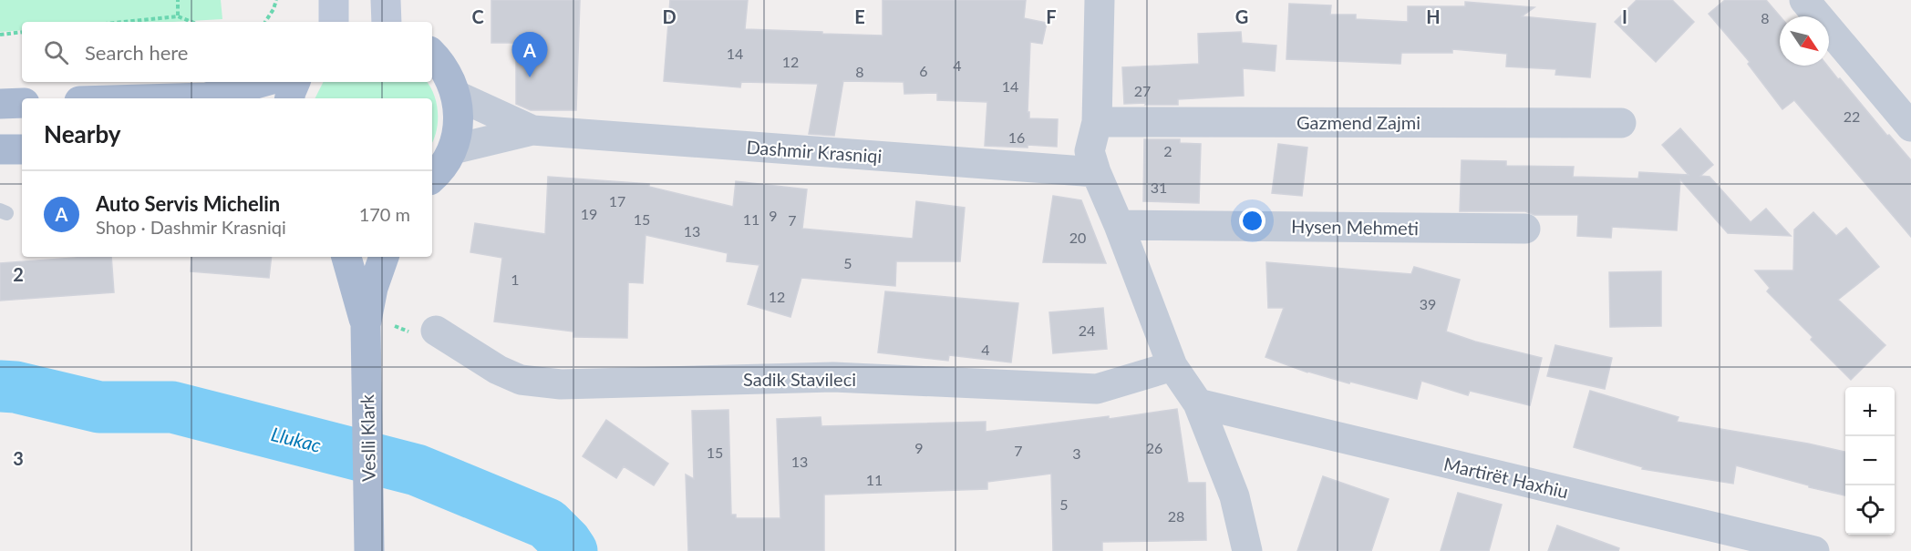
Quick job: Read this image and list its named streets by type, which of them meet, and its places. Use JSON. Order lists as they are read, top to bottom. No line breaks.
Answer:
{"streets":{"main road":["Veslli Klark"],"street":["Gazmend Zajmi","Dashmir Krasniqi","Hysen Mehmeti","Sadik Stavileci","Martirët Haxhiu"]},"water":["Llukac"],"house_numbers":["8","14","12","4","6","8","14","27","22","16","2","31","17","19","9","15","11","7","13","20","5","1","12","39","24","4","9","26","7","15","3","13","11","5","28"],"north":"bottom right","page":{"search":"Search here","pins":"A","heading":"Nearby","list":[{"mark":"A","name":"Auto Servis Michelin","note":"Shop · Dashmir Krasniqi","value":"170 m"}],"map_buttons":["+","−"]},"grid":{"columns":["C","D","E","F","G","H","I"],"rows":["2","3"]}}
